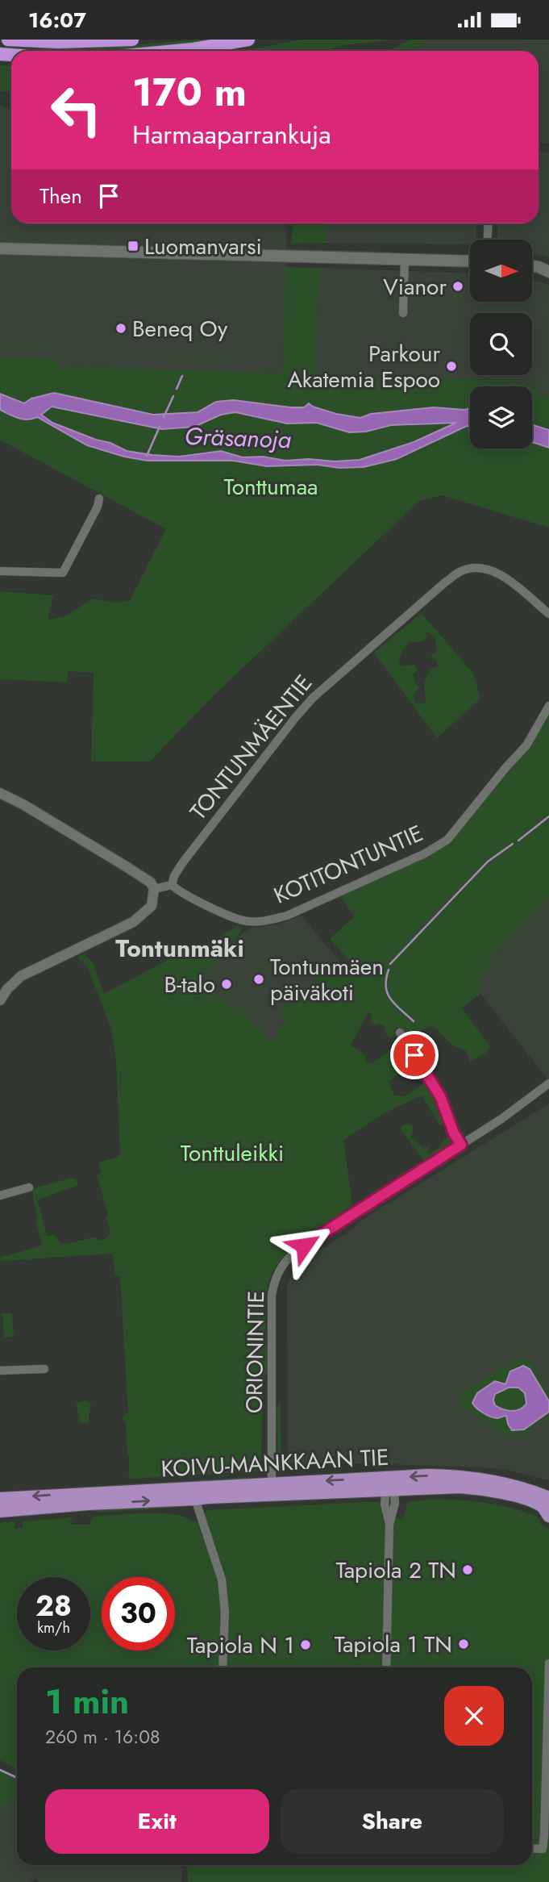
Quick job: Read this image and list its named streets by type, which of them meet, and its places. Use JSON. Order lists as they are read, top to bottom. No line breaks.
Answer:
{"streets":{"main road":["KOIVU-MANKKAAN TIE"],"street":["TONTUNMÄENTIE","KOTITONTUNTIE","ORIONINTIE"]},"crossings":[["TONTUNMÄENTIE","KOTITONTUNTIE"],["ORIONINTIE","KOIVU-MANKKAAN TIE"]],"districts":["Tontunmäki"],"water":["Gräsanoja"],"parks":["Tonttumaa","Tonttuleikki"],"places":{"transit":["Luomanvarsi"],"other":["Vianor","Beneq Oy","Parkour Akatemia Espoo","Tontunmäen päiväkoti","B-talo","Tapiola 2 TN","Tapiola 1 TN","Tapiola N 1"]},"north":"right","page":{"status":"16:07","turn":["170 m","Harmaaparrankuja"],"then":"Then","speed":"28 km/h","limit":"30","heading":["1 min","260 m · 16:08"],"buttons":["Exit","Share"]}}
